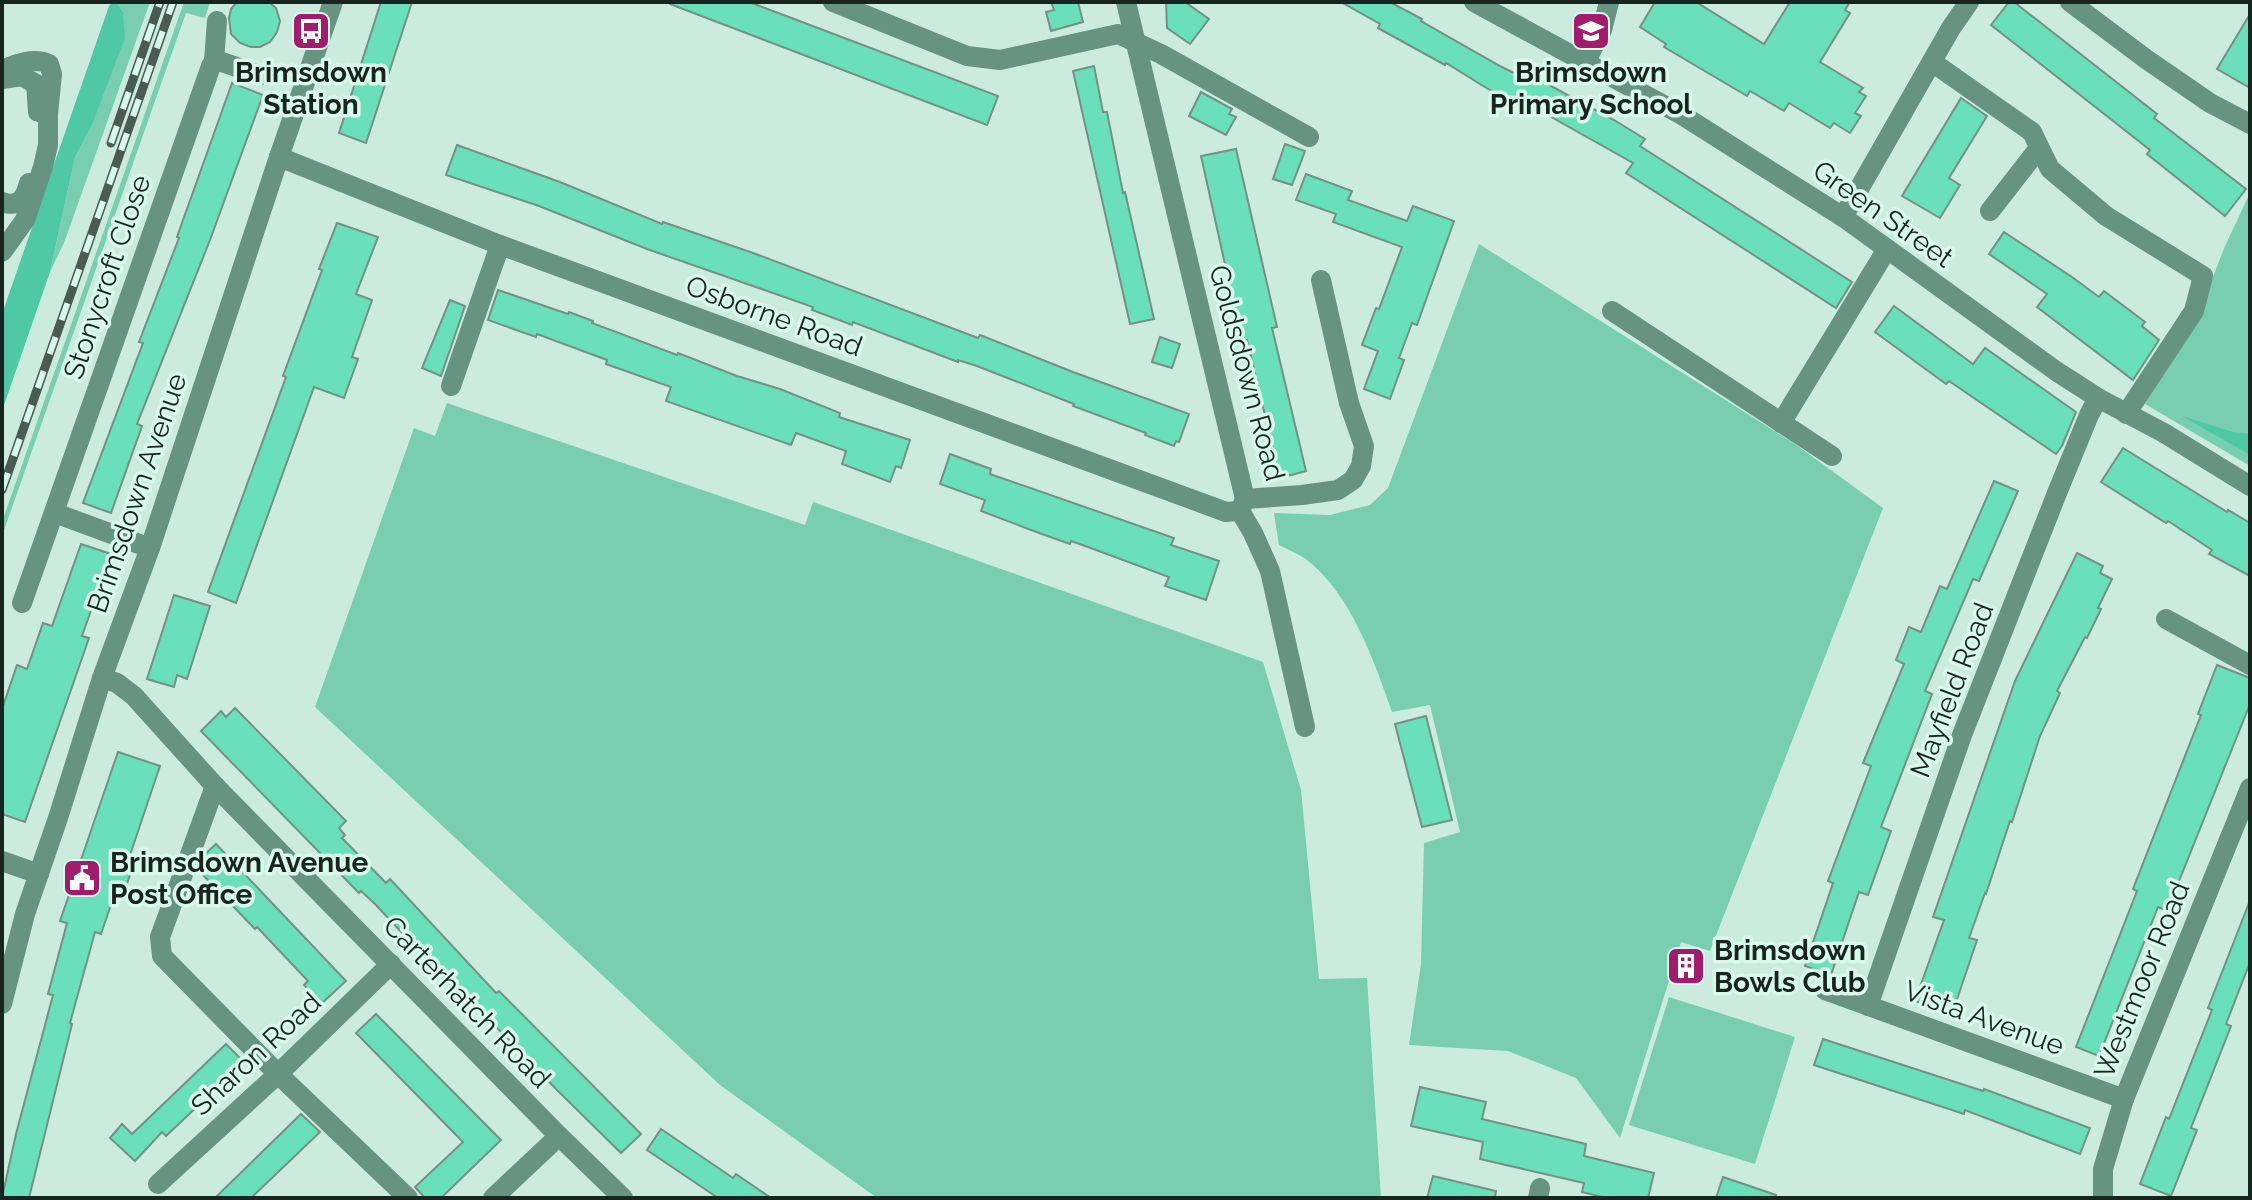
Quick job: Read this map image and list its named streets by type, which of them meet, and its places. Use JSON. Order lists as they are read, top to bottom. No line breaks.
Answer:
{"streets":{"street":["Green Street","Stonycroft Close","Osborne Road","Goldsdown Road","Brimsdown Avenue","Mayfield Road","Westmoor Road","Carterhatch Road","Vista Avenue","Sharon Road"]},"crossings":[["Green Street","Mayfield Road"],["Osborne Road","Goldsdown Road"],["Osborne Road","Brimsdown Avenue"],["Brimsdown Avenue","Carterhatch Road"],["Mayfield Road","Vista Avenue"],["Westmoor Road","Vista Avenue"],["Carterhatch Road","Sharon Road"]],"places":{"bus stop":["Brimsdown Station"],"school or university":["Brimsdown Primary School"],"public building":["Brimsdown Avenue Post Office"],"building":["Brimsdown Bowls Club"]}}
